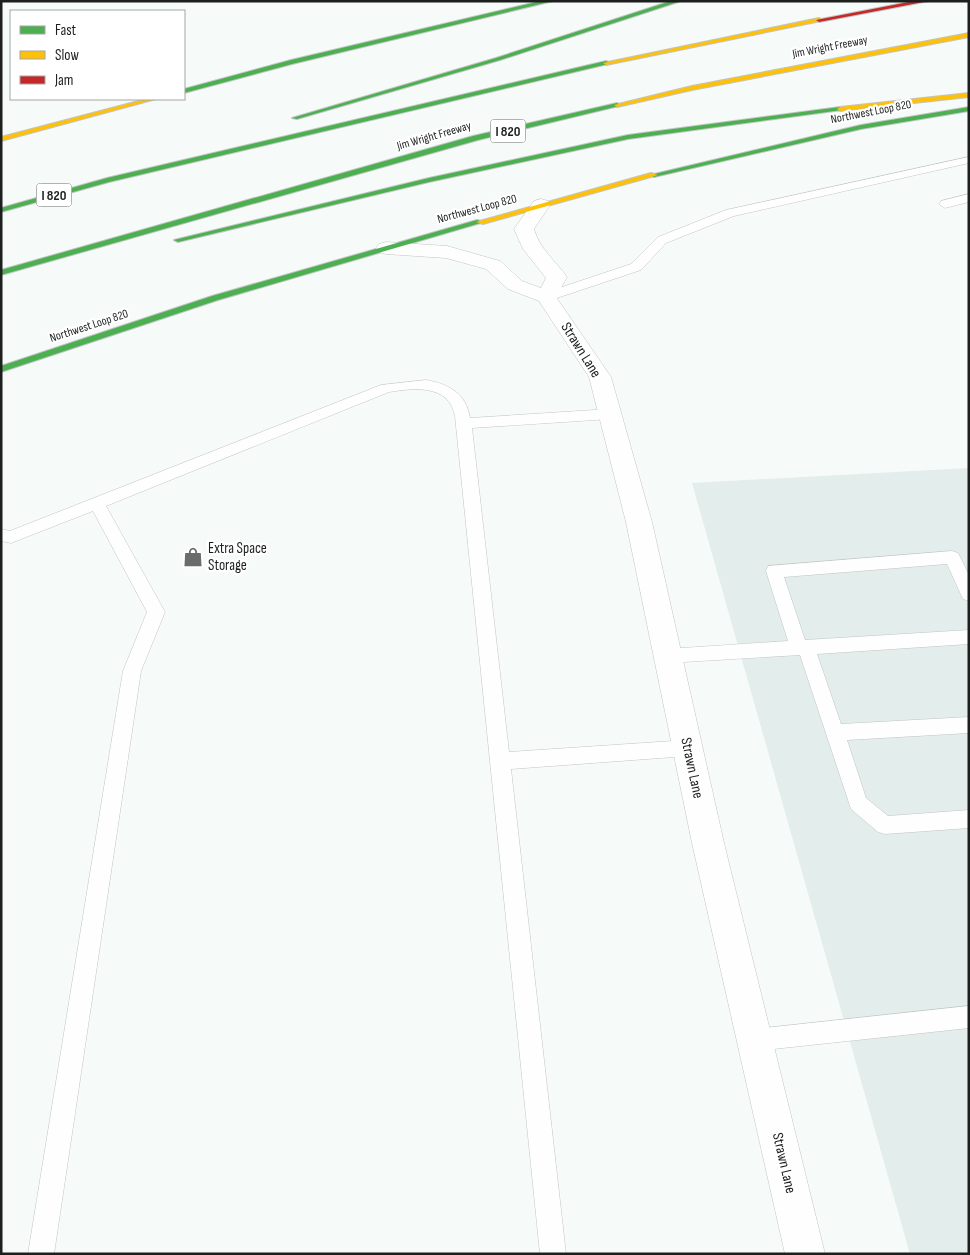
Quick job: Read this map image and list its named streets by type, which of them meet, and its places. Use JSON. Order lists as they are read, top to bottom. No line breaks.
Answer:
{"streets":{"main road":["Jim Wright Freeway","Northwest Loop 820","I 820"],"street":["Strawn Lane"]},"places":{"shop":["Extra Space Storage"]},"legend":["Fast","Slow","Jam"]}
